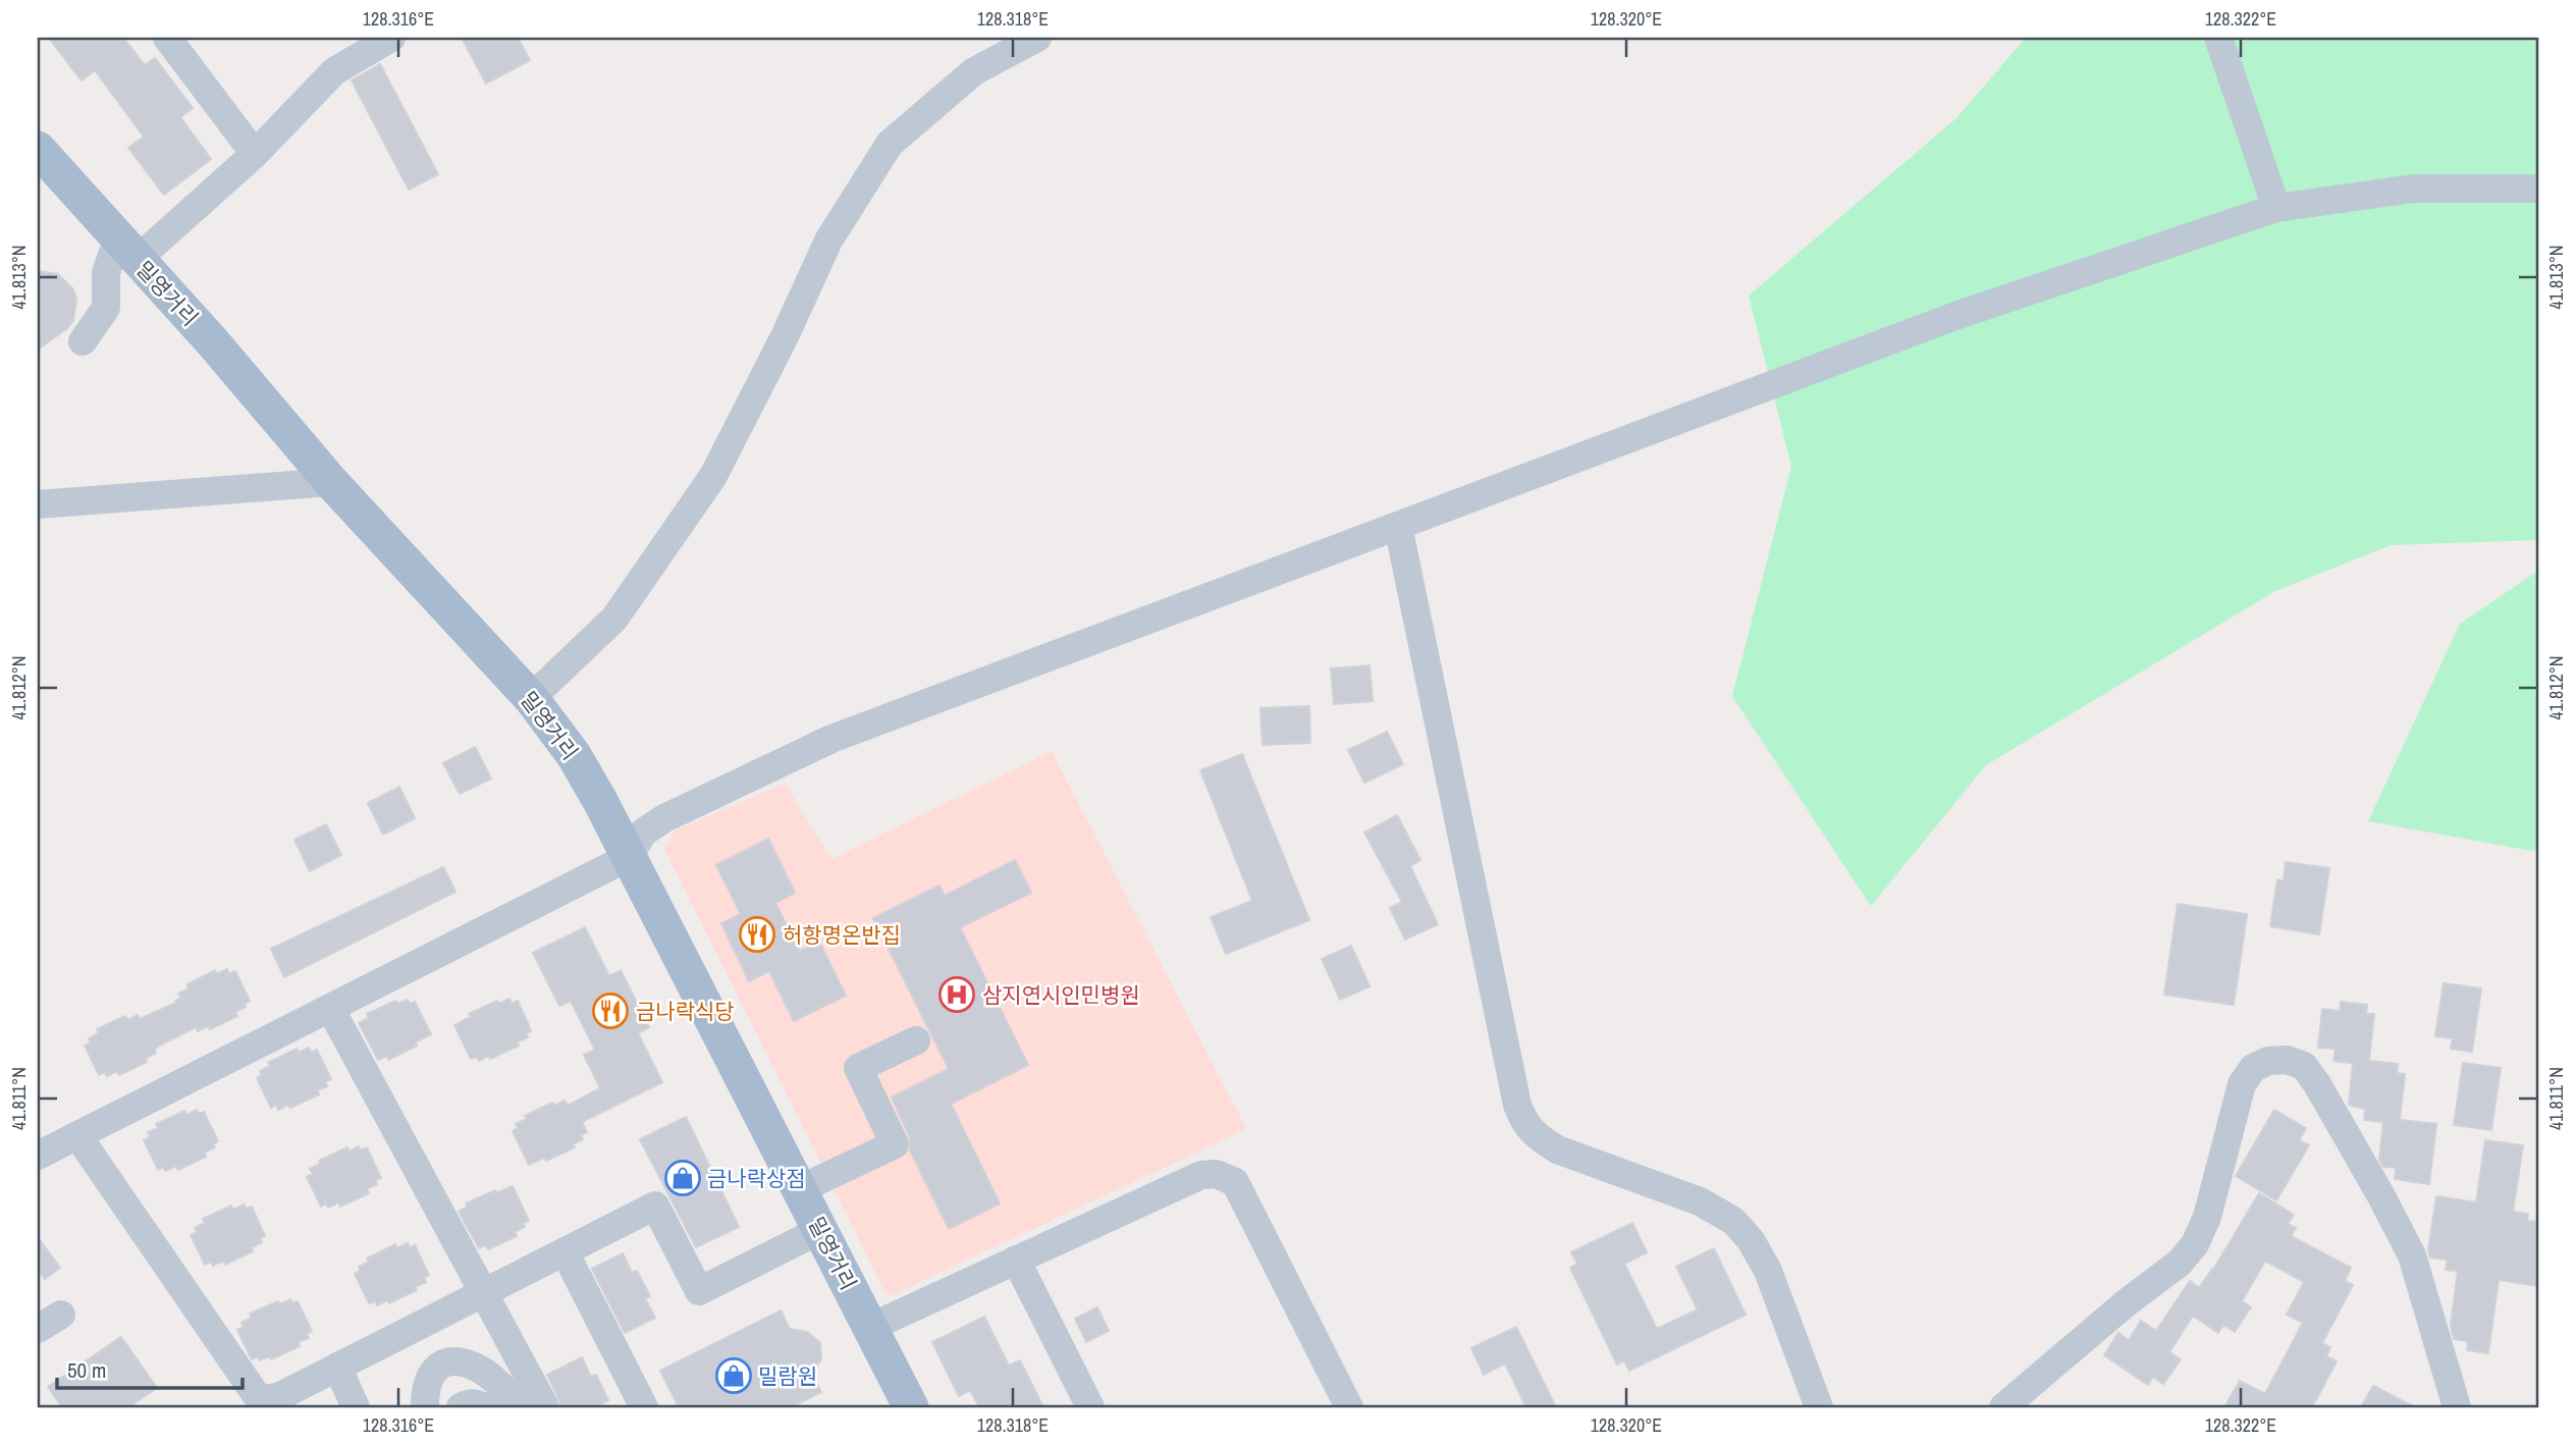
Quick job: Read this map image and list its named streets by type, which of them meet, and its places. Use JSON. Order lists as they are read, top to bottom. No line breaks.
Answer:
{"streets":{"main road":["밀영거리"]},"places":{"restaurant":["허항명온반집","금나락식당"],"hospital":["삼지연시인민병원"],"shop":["금나락상점","밀람원"]},"scale_bar":"50 m","coordinates":["128.316°E","128.318°E","128.320°E","128.322°E","41.813°N","41.812°N","41.811°N"]}
